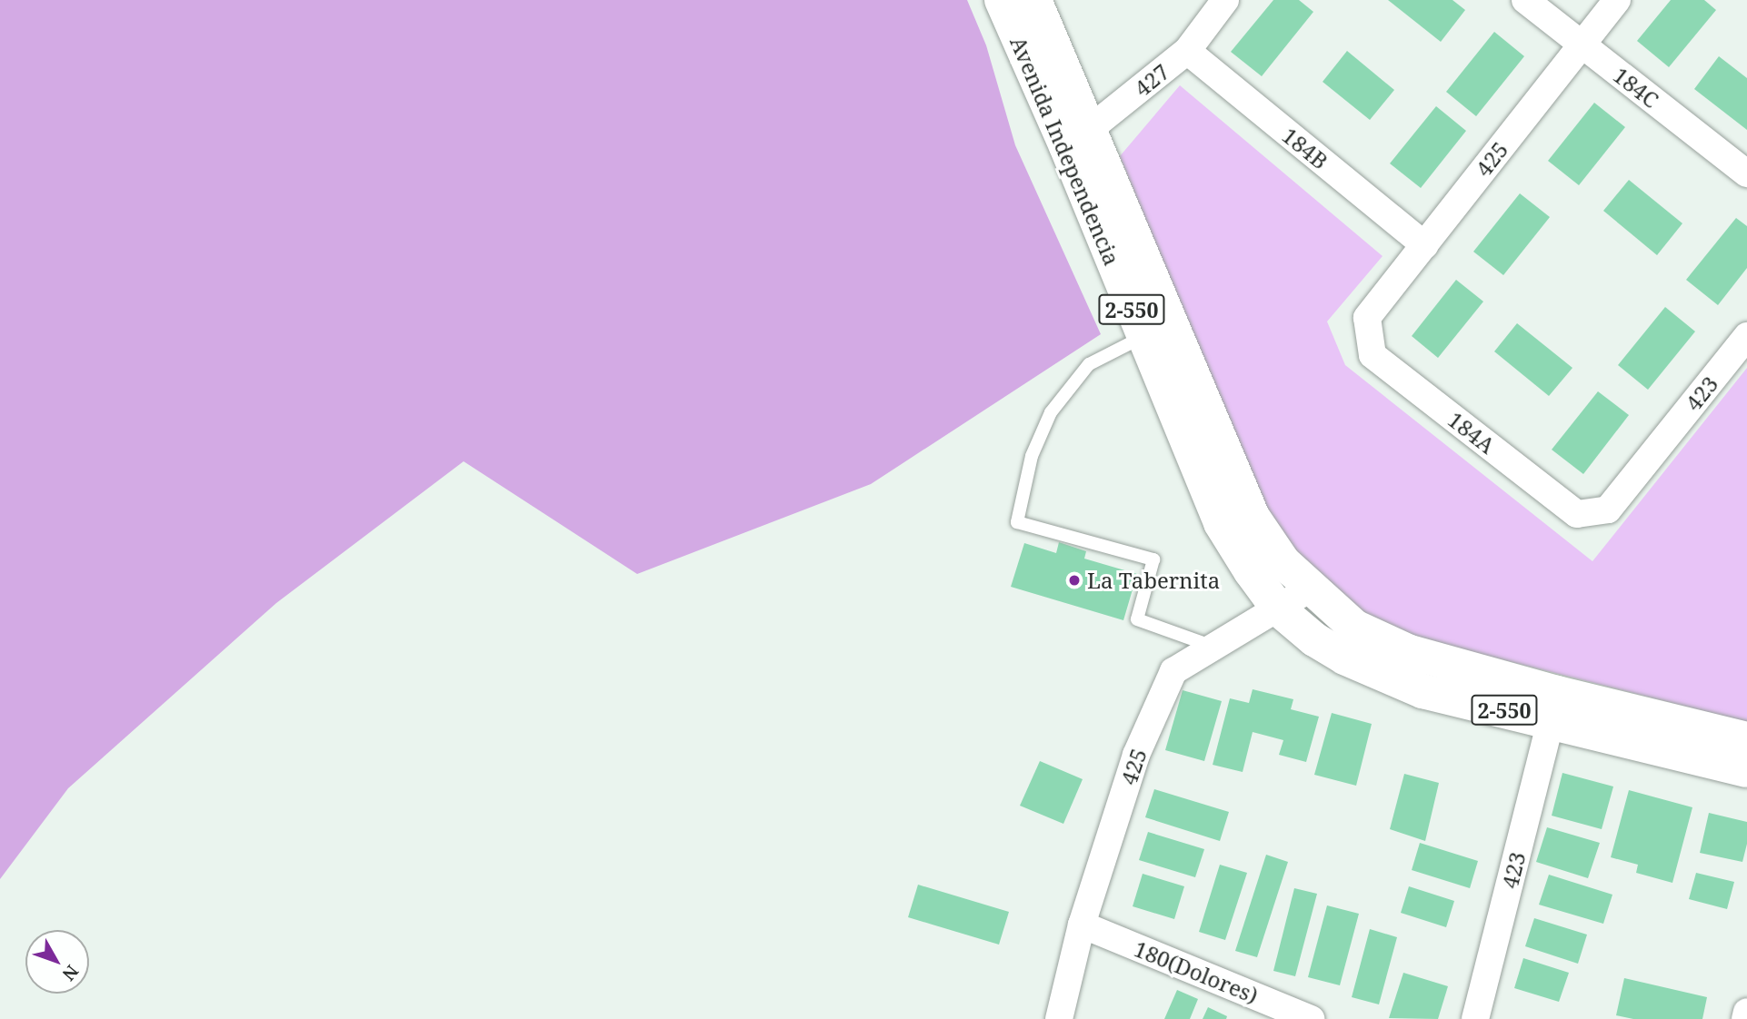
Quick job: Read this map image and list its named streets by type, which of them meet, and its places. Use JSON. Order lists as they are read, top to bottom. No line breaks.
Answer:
{"streets":{"main road":["Avenida Independencia","2-550"],"street":["427","184C","184B","425","423","184A","180(Dolores)"]},"crossings":[["427","184B"],["427","Avenida Independencia"],["184C","425"],["184B","425"],["Avenida Independencia","425"],["Avenida Independencia","2-550"],["425","2-550"],["425","184A"],["425","180(Dolores)"],["2-550","423"],["423","184A"]],"places":["La Tabernita"],"north":"bottom right"}
